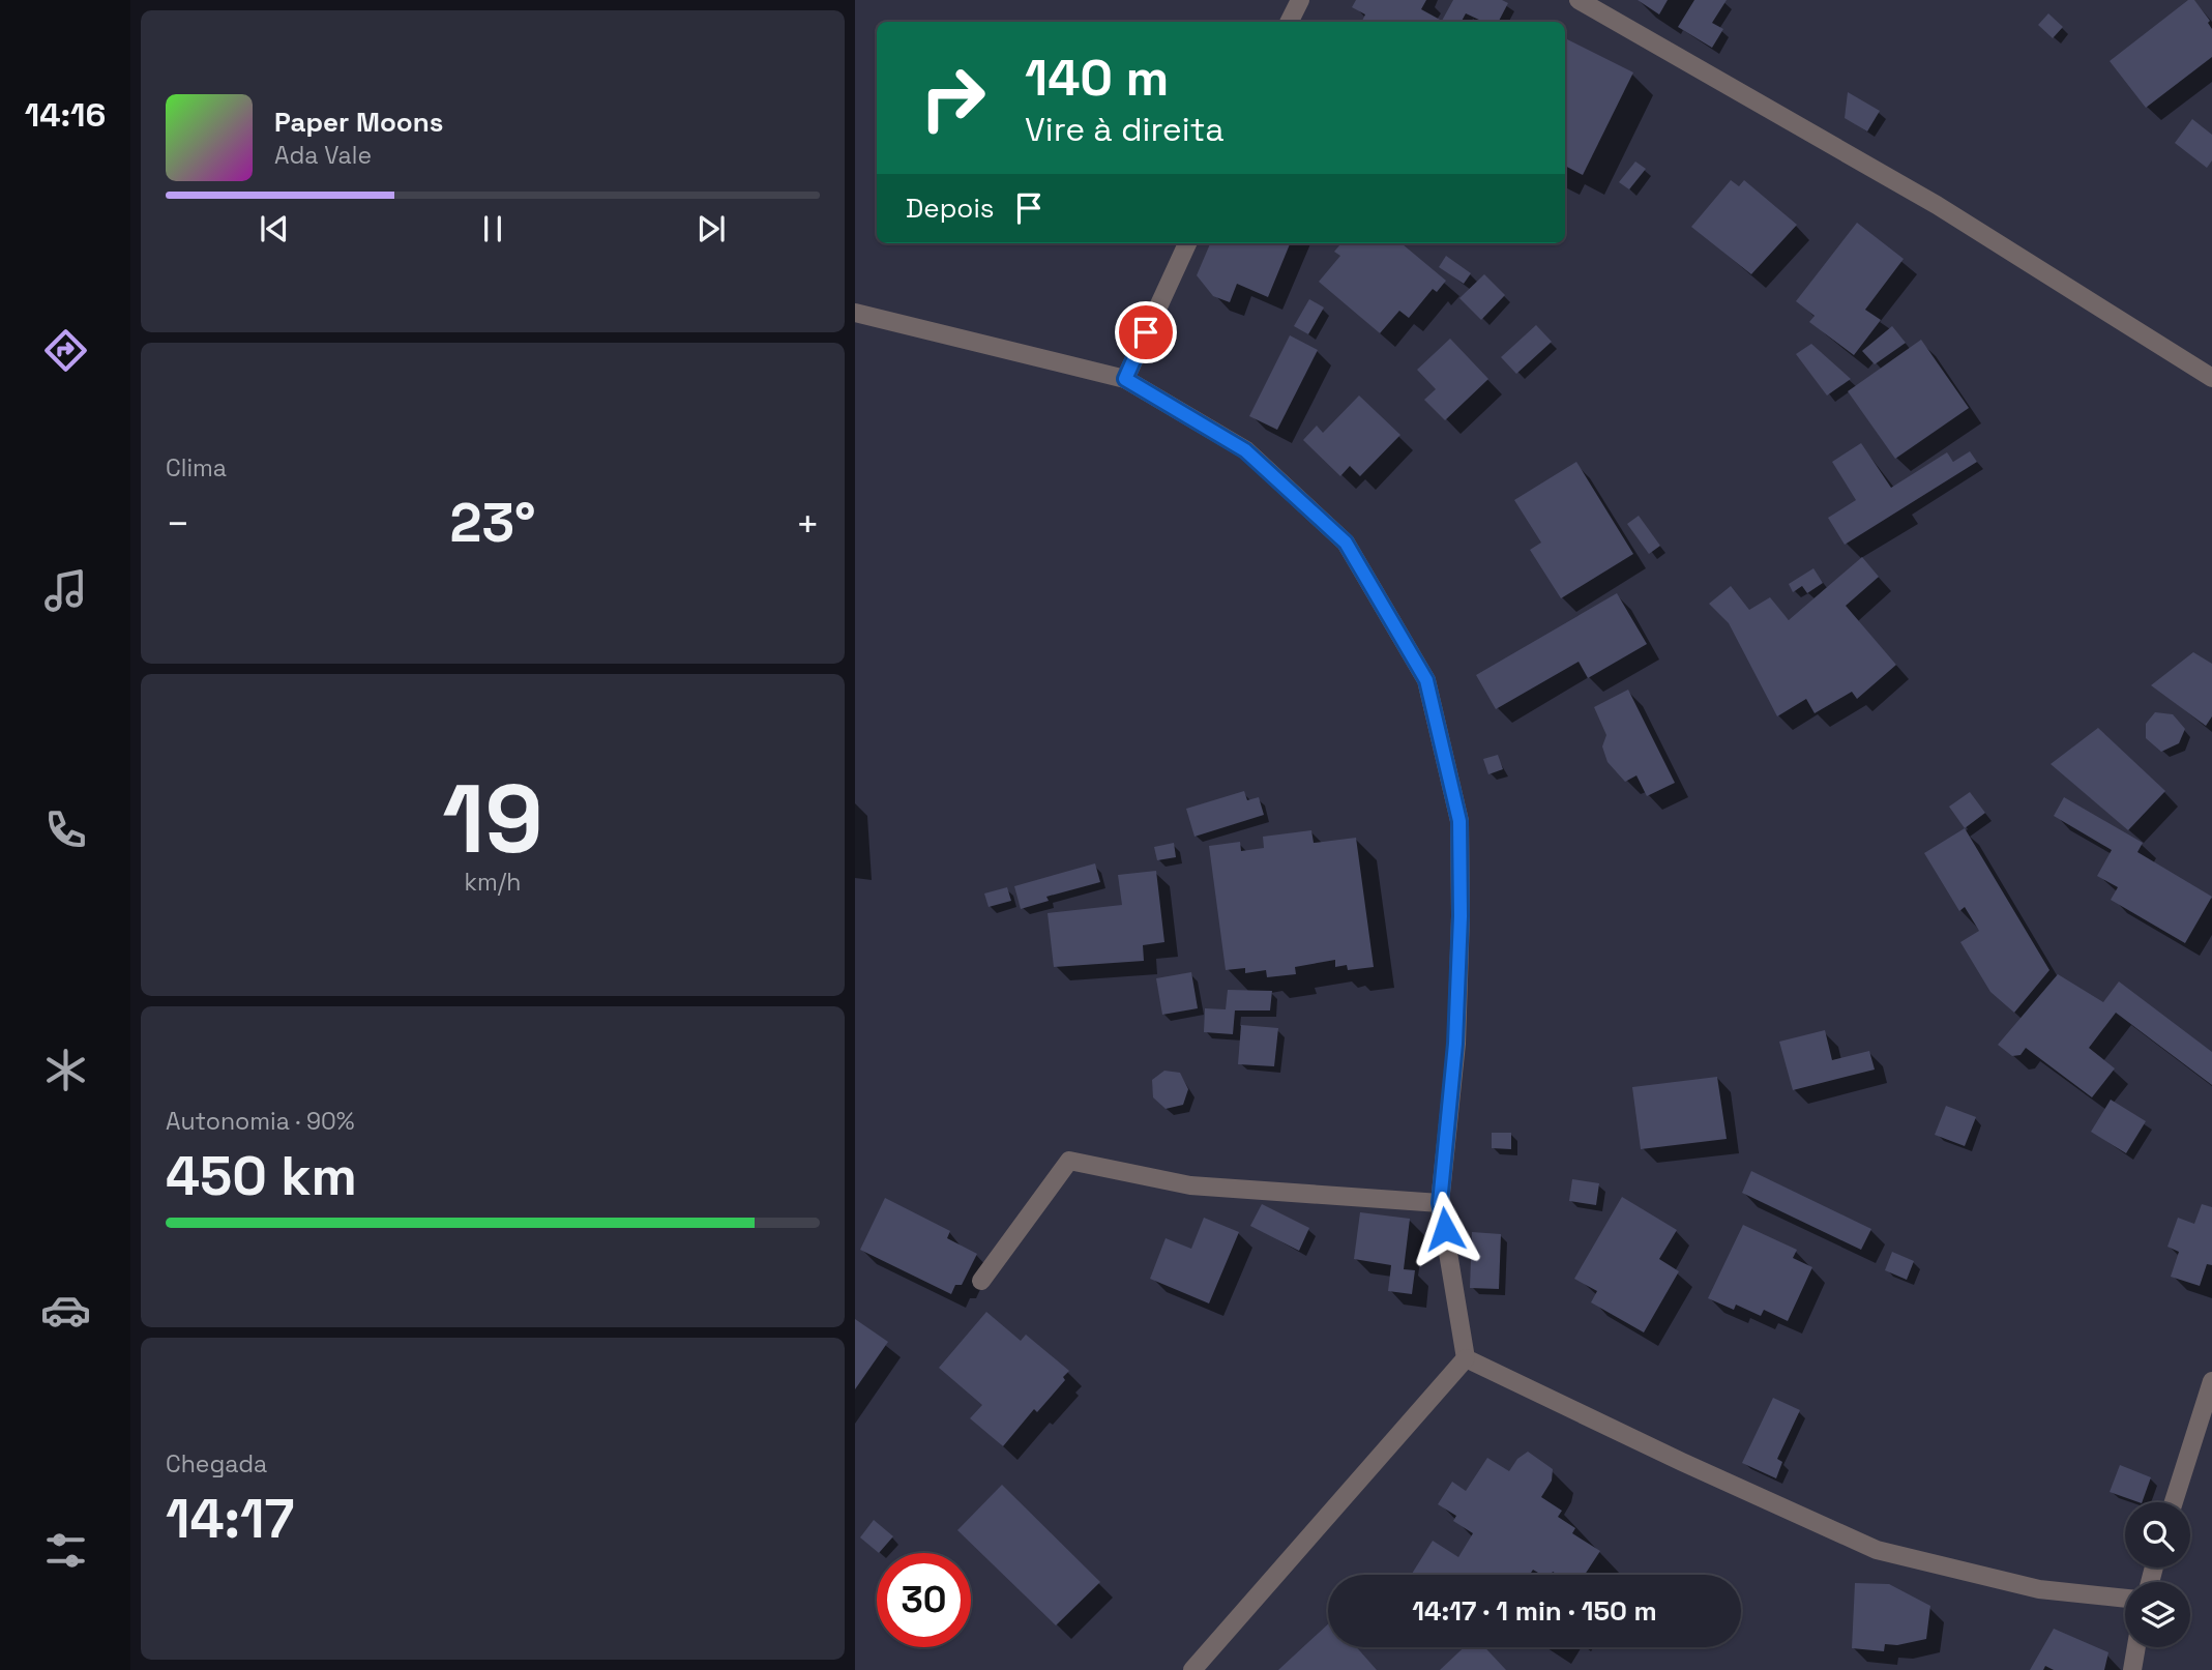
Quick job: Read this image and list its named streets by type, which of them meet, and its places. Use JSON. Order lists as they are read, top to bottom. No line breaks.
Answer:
{"page":{"tabs":"14:16","turn":["140 m","Vire à direita"],"song":["Paper Moons","Ada Vale"],"then":"Depois","tile":["Clima",["19","km/h"],["Autonomia · 90%","450 km"],["Chegada","14:17"]],"heat":["−","23°","+"],"limit":"30","trip":"14:17 · 1 min · 150 m"}}
